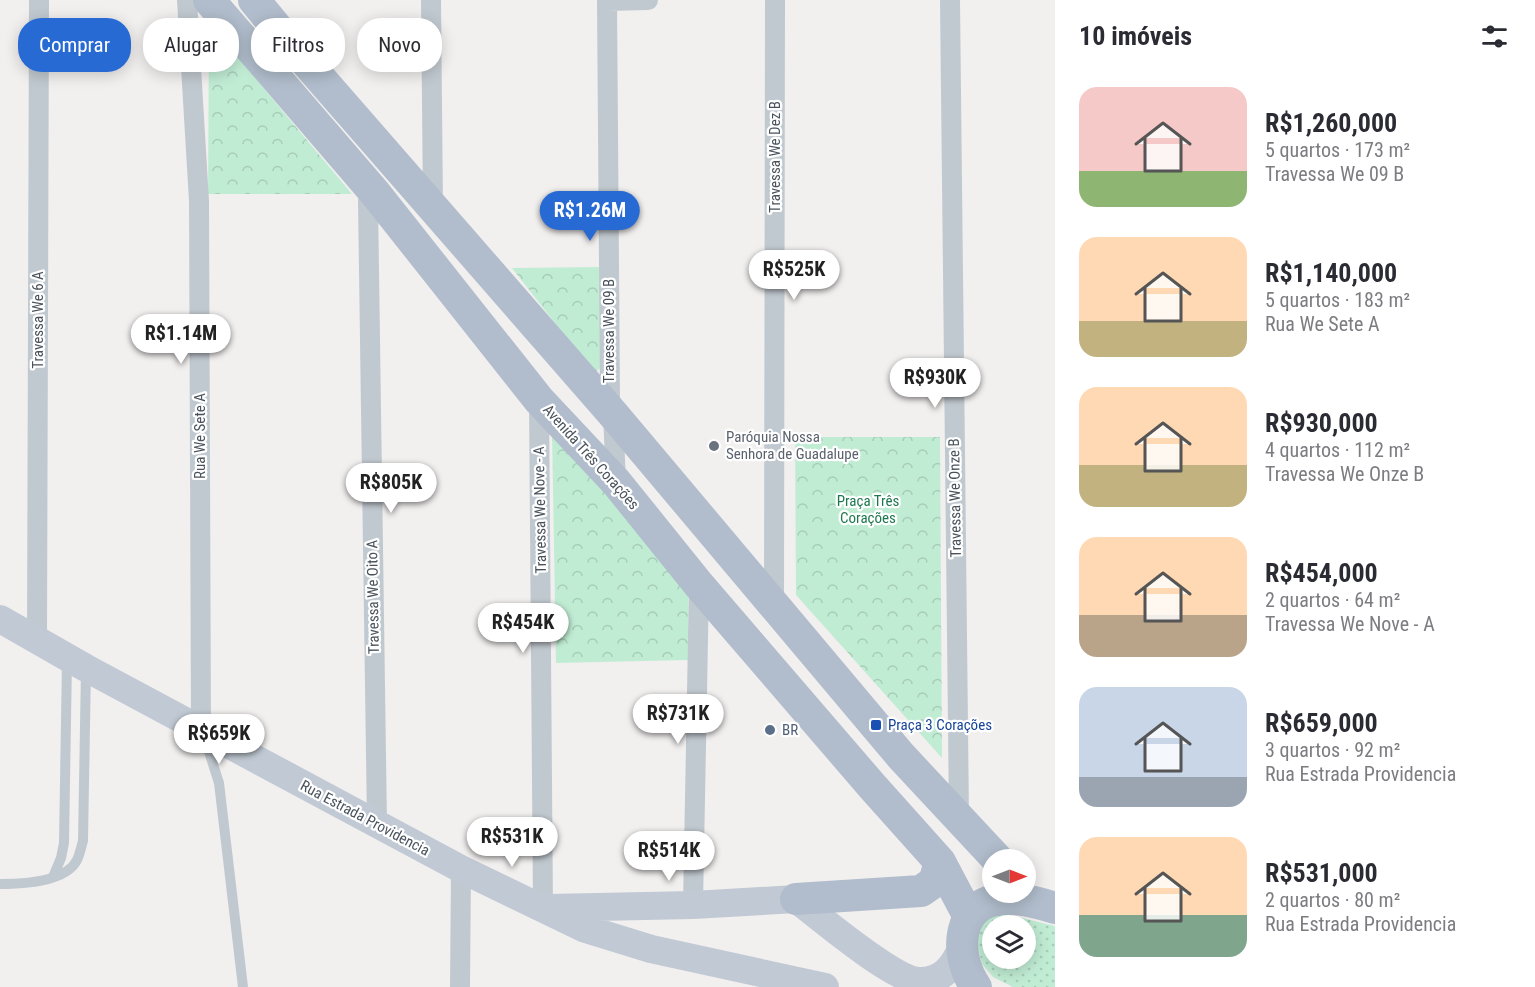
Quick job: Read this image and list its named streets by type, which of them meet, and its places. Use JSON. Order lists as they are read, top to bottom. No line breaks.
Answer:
{"streets":{"main road":["Avenida Três Corações","Rua Estrada Providencia"],"street":["Travessa We Dez B","Travessa We 6 A","Travessa We 09 B","Rua We Sete A","Travessa We Onze B","Travessa We Nove - A","Travessa We Oito A"]},"crossings":[["Travessa We 6 A","Rua Estrada Providencia"],["Travessa We 09 B","Avenida Três Corações"],["Rua We Sete A","Rua Estrada Providencia"],["Avenida Três Corações","Travessa We Nove - A"],["Avenida Três Corações","Travessa We Oito A"],["Travessa We Nove - A","Rua Estrada Providencia"],["Travessa We Oito A","Rua Estrada Providencia"]],"parks":["Praça Três Corações"],"places":{"other":["Paróquia Nossa Senhora de Guadalupe","BR"],"transit":["Praça 3 Corações"]},"north":"right","page":{"heading":"10 imóveis","chip":["Comprar","Alugar","Filtros","Novo"],"list":[{"name":"R$1,260,000","note":"5 quartos · 173 m² · Travessa We 09 B"},{"name":"R$1,140,000","note":"5 quartos · 183 m² · Rua We Sete A"},{"name":"R$930,000","note":"4 quartos · 112 m² · Travessa We Onze B"},{"name":"R$454,000","note":"2 quartos · 64 m² · Travessa We Nove - A"},{"name":"R$659,000","note":"3 quartos · 92 m² · Rua Estrada Providencia"},{"name":"R$531,000","note":"2 quartos · 80 m² · Rua Estrada Providencia"}],"price":["R$1.26M","R$525K","R$1.14M","R$930K","R$805K","R$454K","R$731K","R$659K","R$531K","R$514K"]}}
